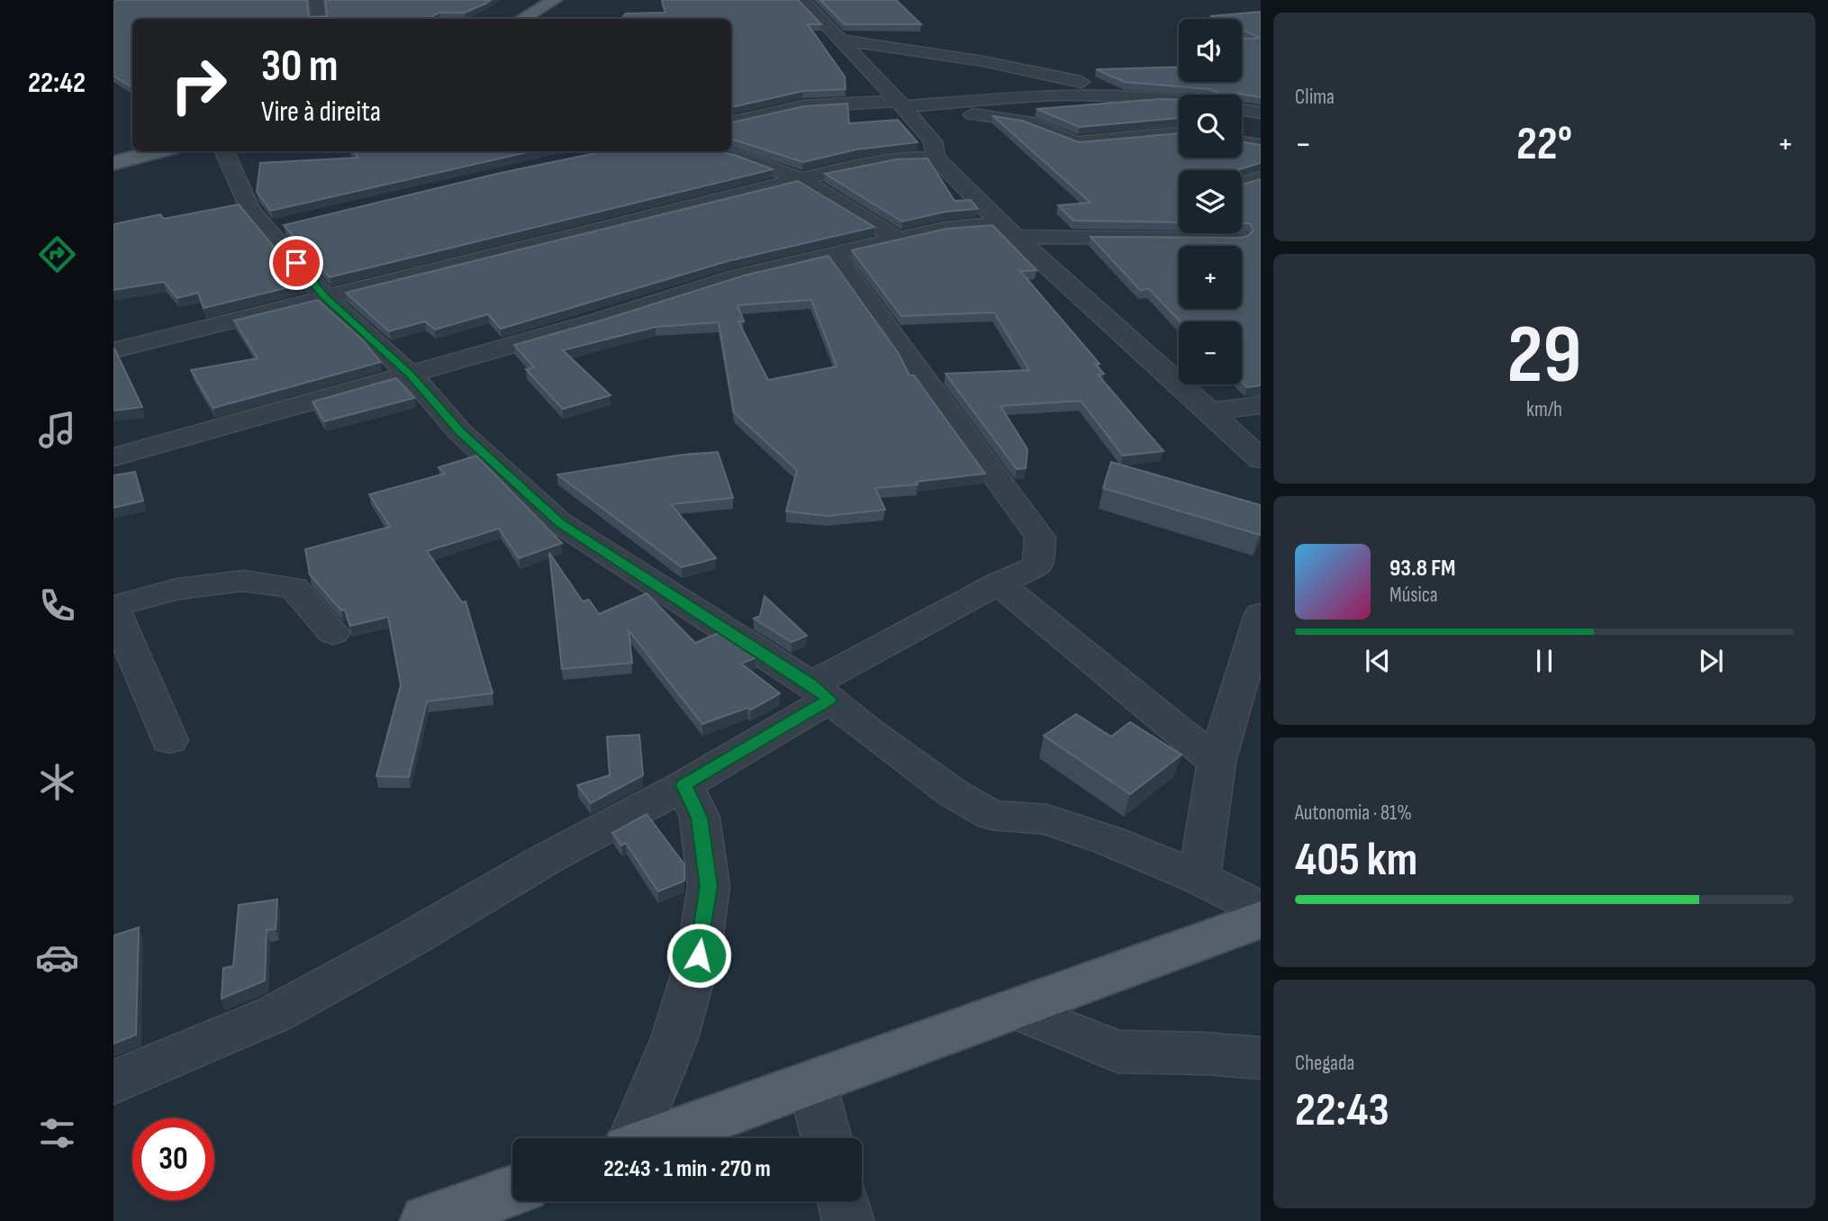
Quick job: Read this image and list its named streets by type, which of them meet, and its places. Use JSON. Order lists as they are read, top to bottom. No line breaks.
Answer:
{"page":{"tabs":"22:42","tile":["Clima",["29","km/h"],["Autonomia · 81%","405 km"],["Chegada","22:43"]],"map_buttons":["+","−"],"turn":["30 m","Vire à direita"],"heat":["−","22°","+"],"song":["93.8 FM","Música"],"limit":"30","trip":"22:43 · 1 min · 270 m"}}
